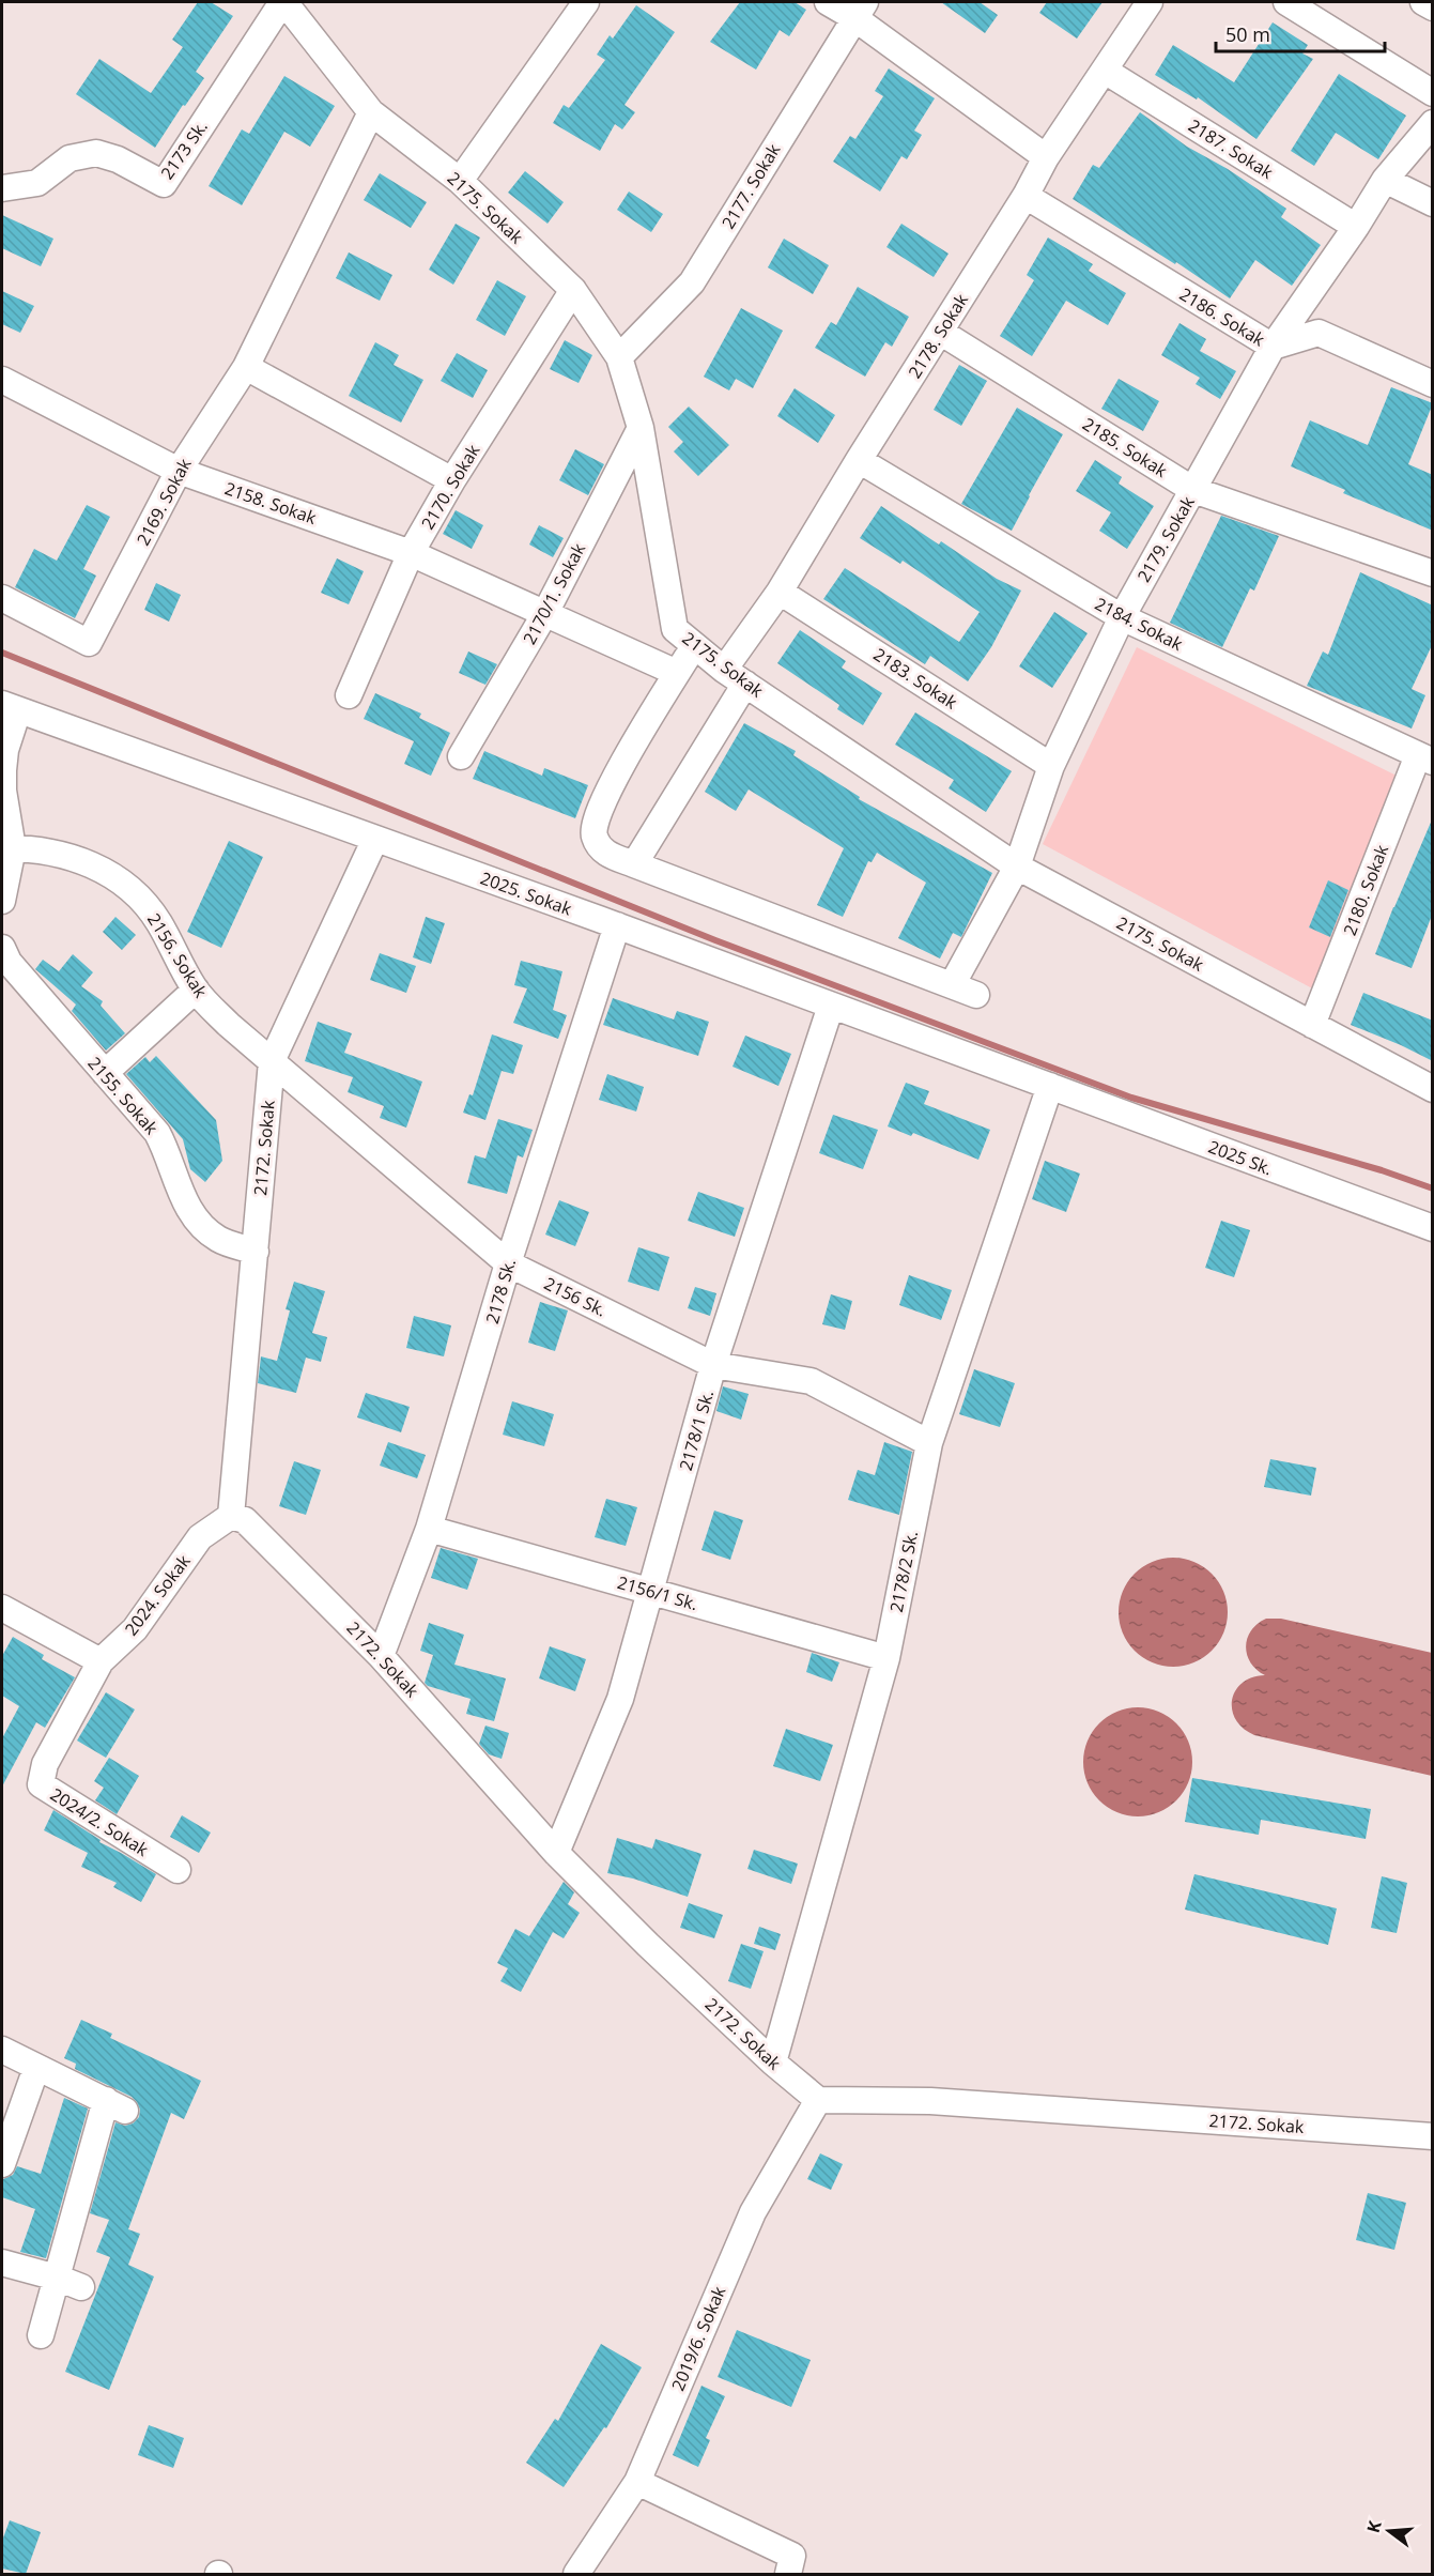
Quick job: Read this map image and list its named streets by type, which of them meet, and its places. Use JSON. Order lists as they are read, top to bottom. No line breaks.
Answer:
{"streets":{"street":["2187. Sokak","2173 Sk.","2177. Sokak","2175. Sokak","2186. Sokak","2178. Sokak","2185. Sokak","2170. Sokak","2169. Sokak","2158. Sokak","2179. Sokak","2170/1. Sokak","2184. Sokak","2183. Sokak","2180. Sokak","2025. Sokak","2156. Sokak","2155. Sokak","2172. Sokak","2025 Sk.","2178 Sk.","2156 Sk.","2178/1 Sk.","2178/2 Sk.","2156/1 Sk.","2024. Sokak","2024/2. Sokak","2019/6. Sokak"]},"crossings":[["2187. Sokak","2178. Sokak"],["2187. Sokak","2179. Sokak"],["2173 Sk.","2175. Sokak"],["2177. Sokak","2175. Sokak"],["2175. Sokak","2178. Sokak"],["2175. Sokak","2170. Sokak"],["2175. Sokak","2169. Sokak"],["2175. Sokak","2179. Sokak"],["2175. Sokak","2170/1. Sokak"],["2175. Sokak","2180. Sokak"],["2186. Sokak","2178. Sokak"],["2186. Sokak","2179. Sokak"],["2178. Sokak","2185. Sokak"],["2178. Sokak","2184. Sokak"],["2178. Sokak","2183. Sokak"],["2185. Sokak","2179. Sokak"],["2170. Sokak","2158. Sokak"],["2169. Sokak","2158. Sokak"],["2158. Sokak","2170/1. Sokak"],["2179. Sokak","2184. Sokak"],["2179. Sokak","2183. Sokak"],["2184. Sokak","2180. Sokak"],["2025. Sokak","2172. Sokak"],["2025. Sokak","2025 Sk."],["2025. Sokak","2178 Sk."],["2025. Sokak","2178/1 Sk."],["2025. Sokak","2178/2 Sk."],["2156. Sokak","2172. Sokak"],["2156. Sokak","2156 Sk."],["2155. Sokak","2172. Sokak"],["2172. Sokak","2178 Sk."],["2172. Sokak","2156 Sk."],["2172. Sokak","2178/1 Sk."],["2172. Sokak","2178/2 Sk."],["2172. Sokak","2024. Sokak"],["2172. Sokak","2019/6. Sokak"],["2025 Sk.","2178/2 Sk."],["2178 Sk.","2156 Sk."],["2178 Sk.","2156/1 Sk."],["2156 Sk.","2178/1 Sk."],["2156 Sk.","2178/2 Sk."],["2178/1 Sk.","2156/1 Sk."],["2178/2 Sk.","2156/1 Sk."],["2024. Sokak","2024/2. Sokak"]],"scale_bar":"50 m","north":"left"}
